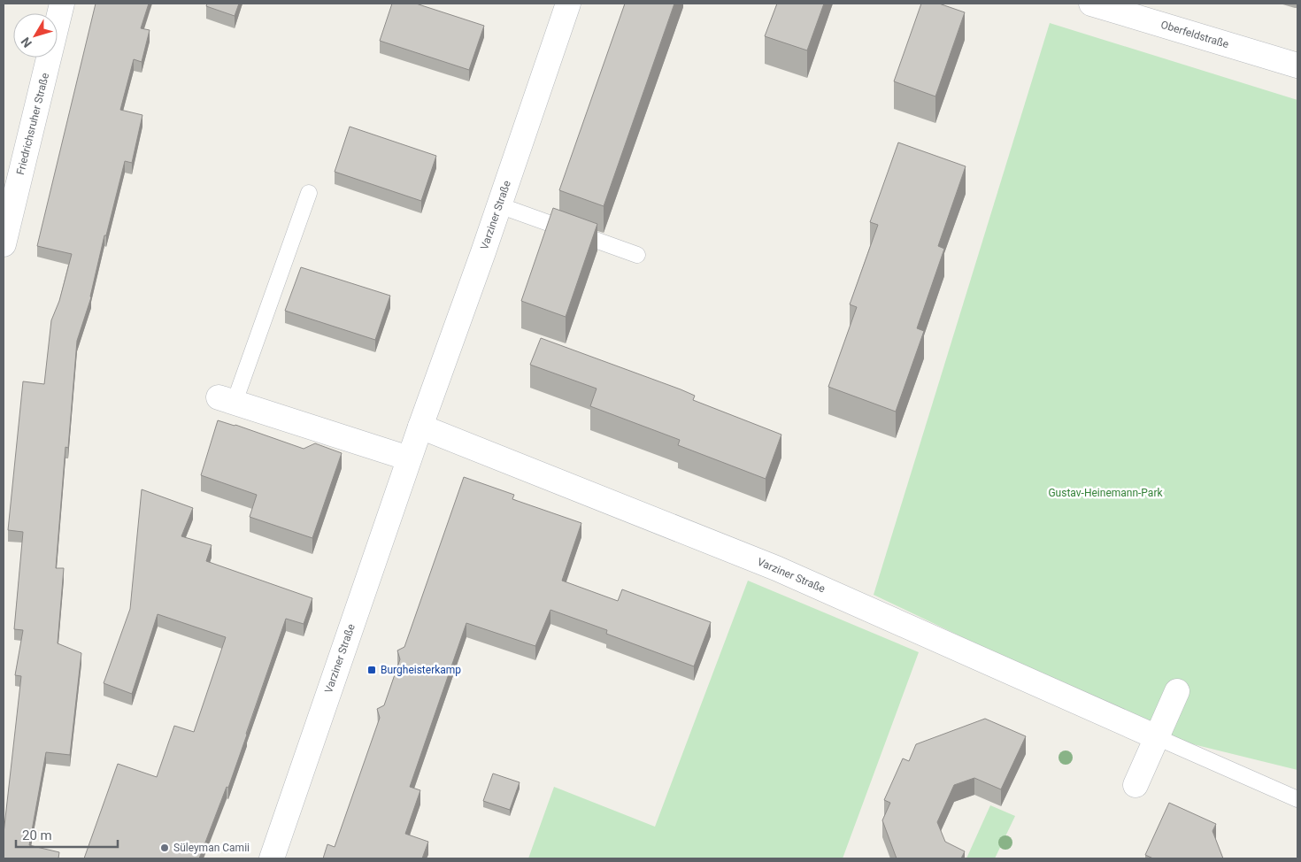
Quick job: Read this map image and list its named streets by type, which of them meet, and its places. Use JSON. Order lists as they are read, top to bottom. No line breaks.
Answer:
{"streets":{"street":["Oberfeldstraße","Friedrichsruher Straße","Varziner Straße"]},"parks":["Gustav-Heinemann-Park"],"places":{"transit":["Burgheisterkamp"],"other":["Süleyman Camii"]},"scale_bar":"20 m","north":"bottom left"}
